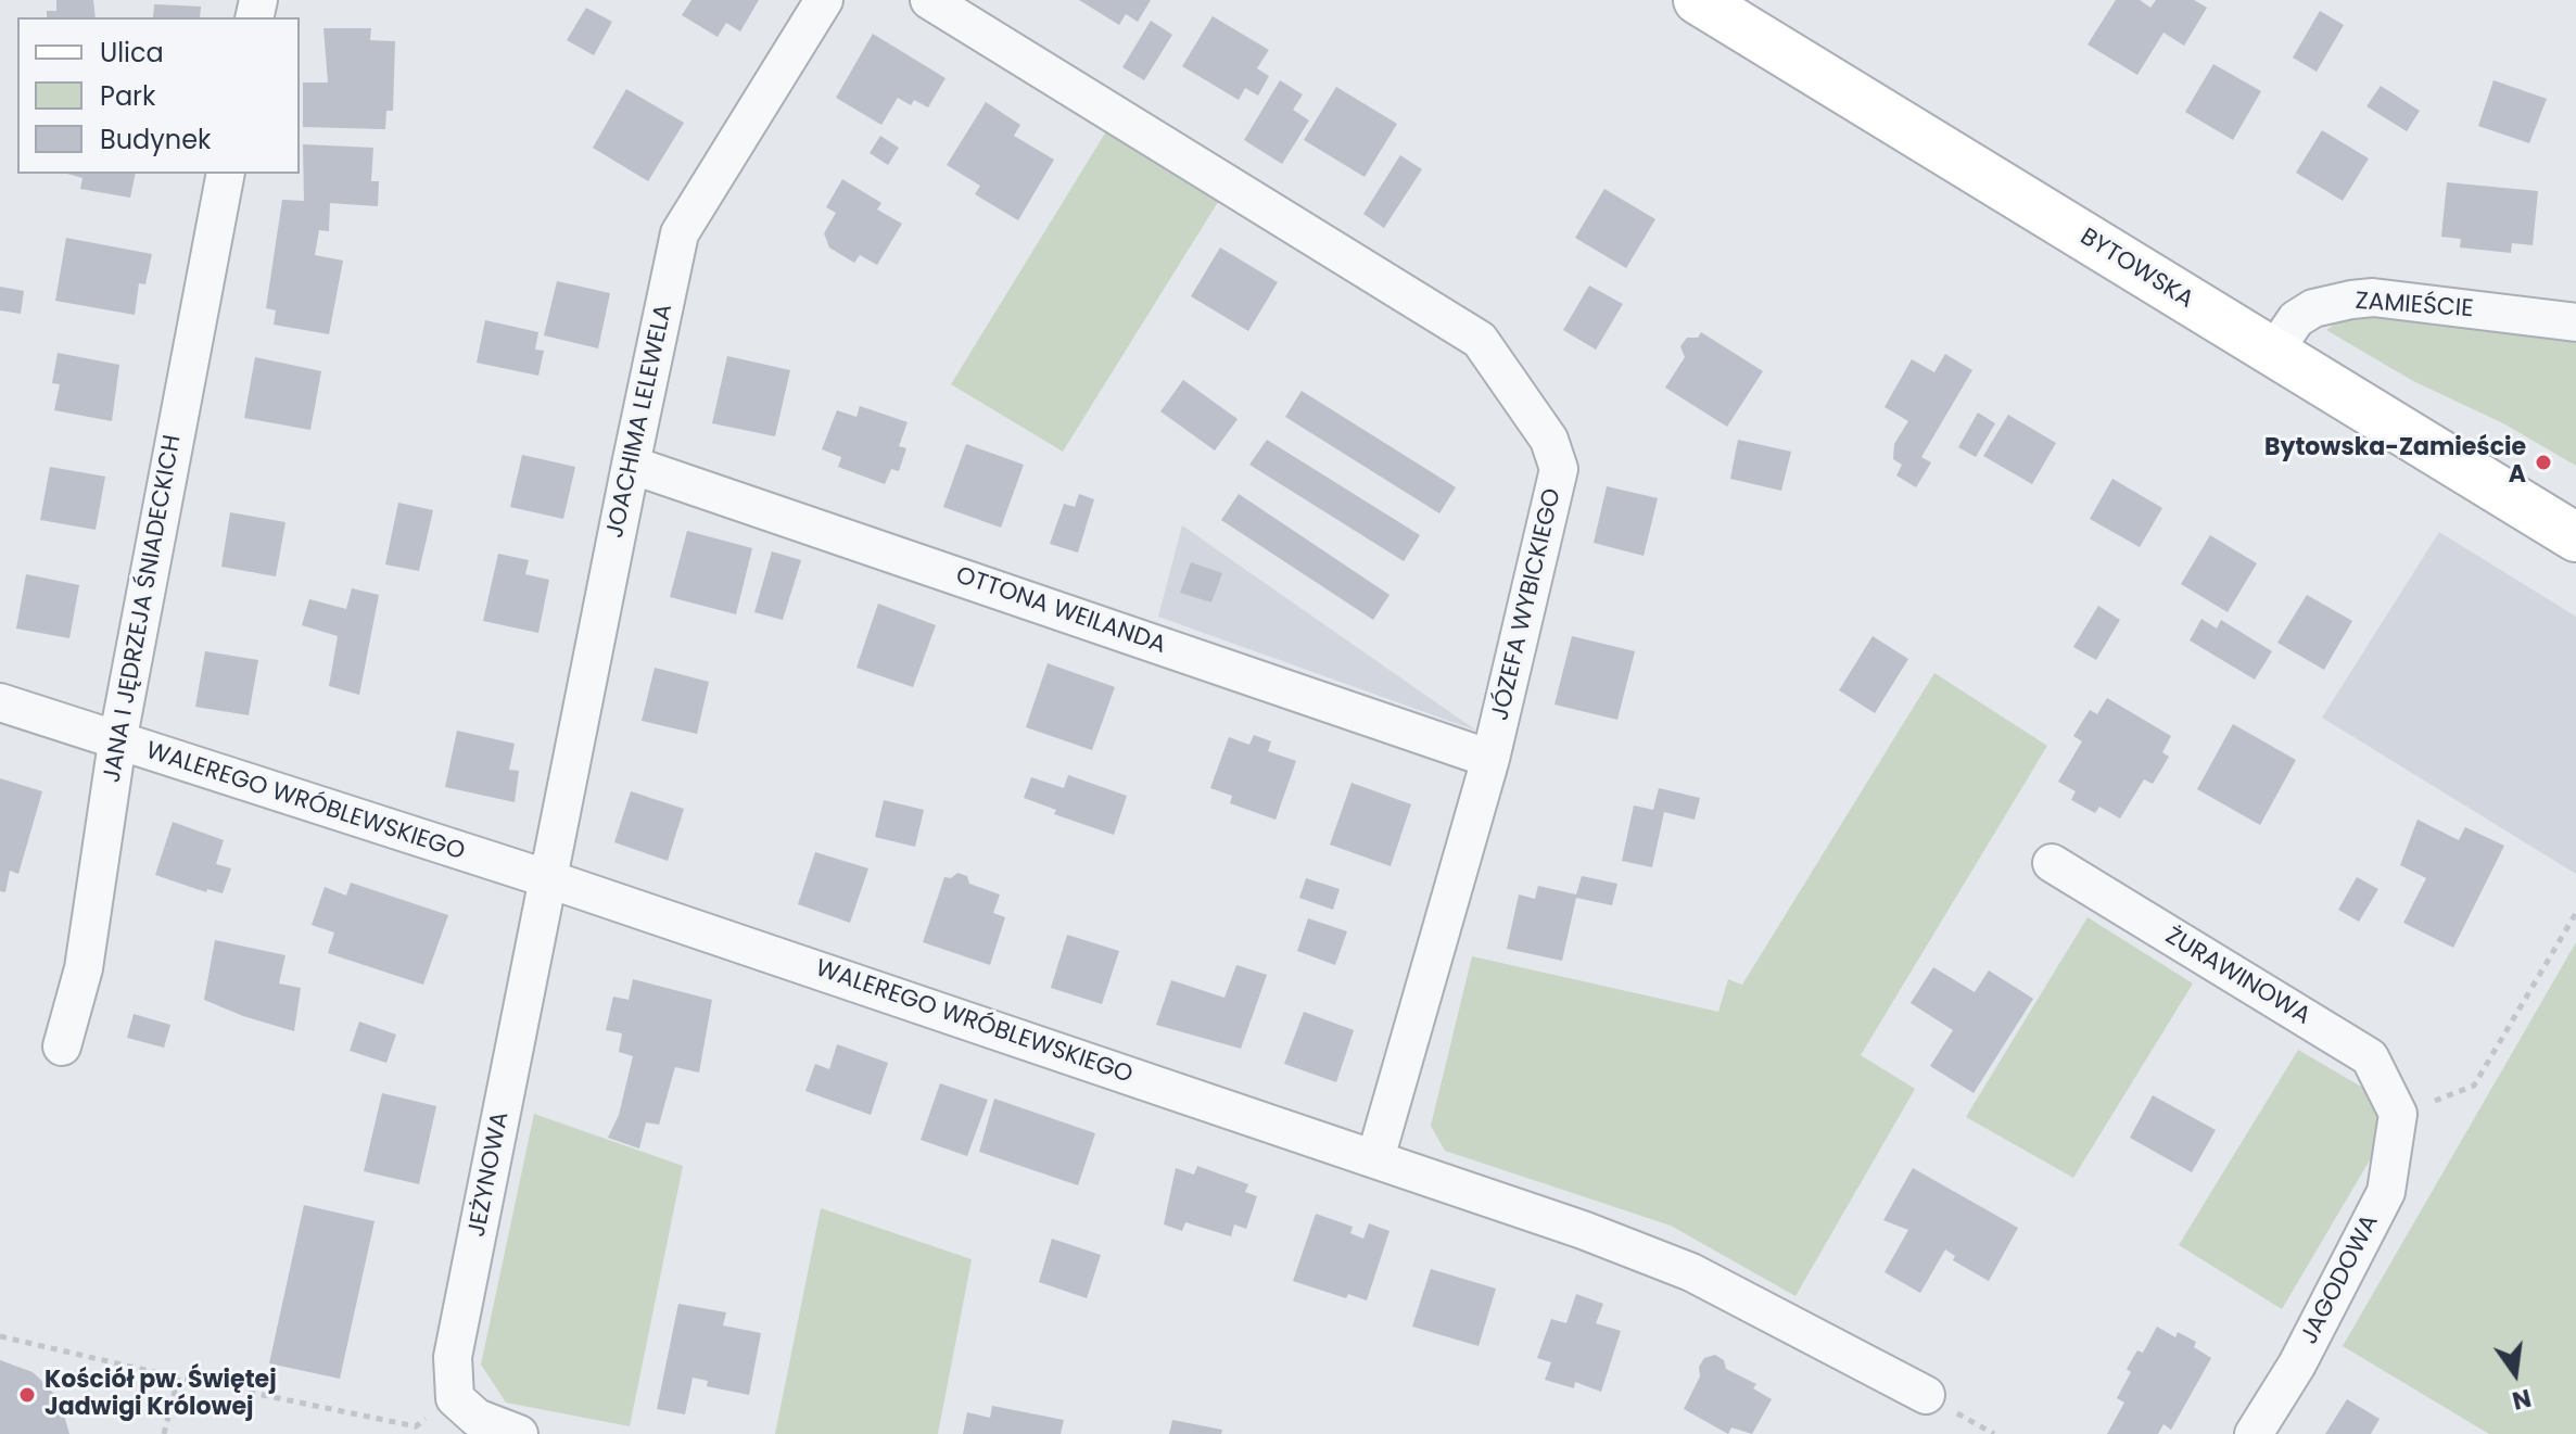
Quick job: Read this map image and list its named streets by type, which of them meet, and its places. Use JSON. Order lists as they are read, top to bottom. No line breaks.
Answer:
{"streets":{"street":["BYTOWSKA","ZAMIEŚCIE","JOACHIMA LELEWELA","JÓZEFA WYBICKIEGO","JANA I JĘDRZEJA ŚNIADECKICH","OTTONA WEILANDA","WALEREGO WRÓBLEWSKIEGO","ŻURAWINOWA","JEŻYNOWA","JAGODOWA"]},"crossings":[["BYTOWSKA","ZAMIEŚCIE"],["JOACHIMA LELEWELA","OTTONA WEILANDA"],["JOACHIMA LELEWELA","WALEREGO WRÓBLEWSKIEGO"],["JOACHIMA LELEWELA","JEŻYNOWA"],["JÓZEFA WYBICKIEGO","OTTONA WEILANDA"],["JÓZEFA WYBICKIEGO","WALEREGO WRÓBLEWSKIEGO"],["JANA I JĘDRZEJA ŚNIADECKICH","WALEREGO WRÓBLEWSKIEGO"],["WALEREGO WRÓBLEWSKIEGO","JEŻYNOWA"],["ŻURAWINOWA","JAGODOWA"]],"places":["Bytowska-Zamieście A","Kościół pw. Świętej Jadwigi Królowej"],"legend":["Ulica","Park","Budynek"],"north":"bottom"}
